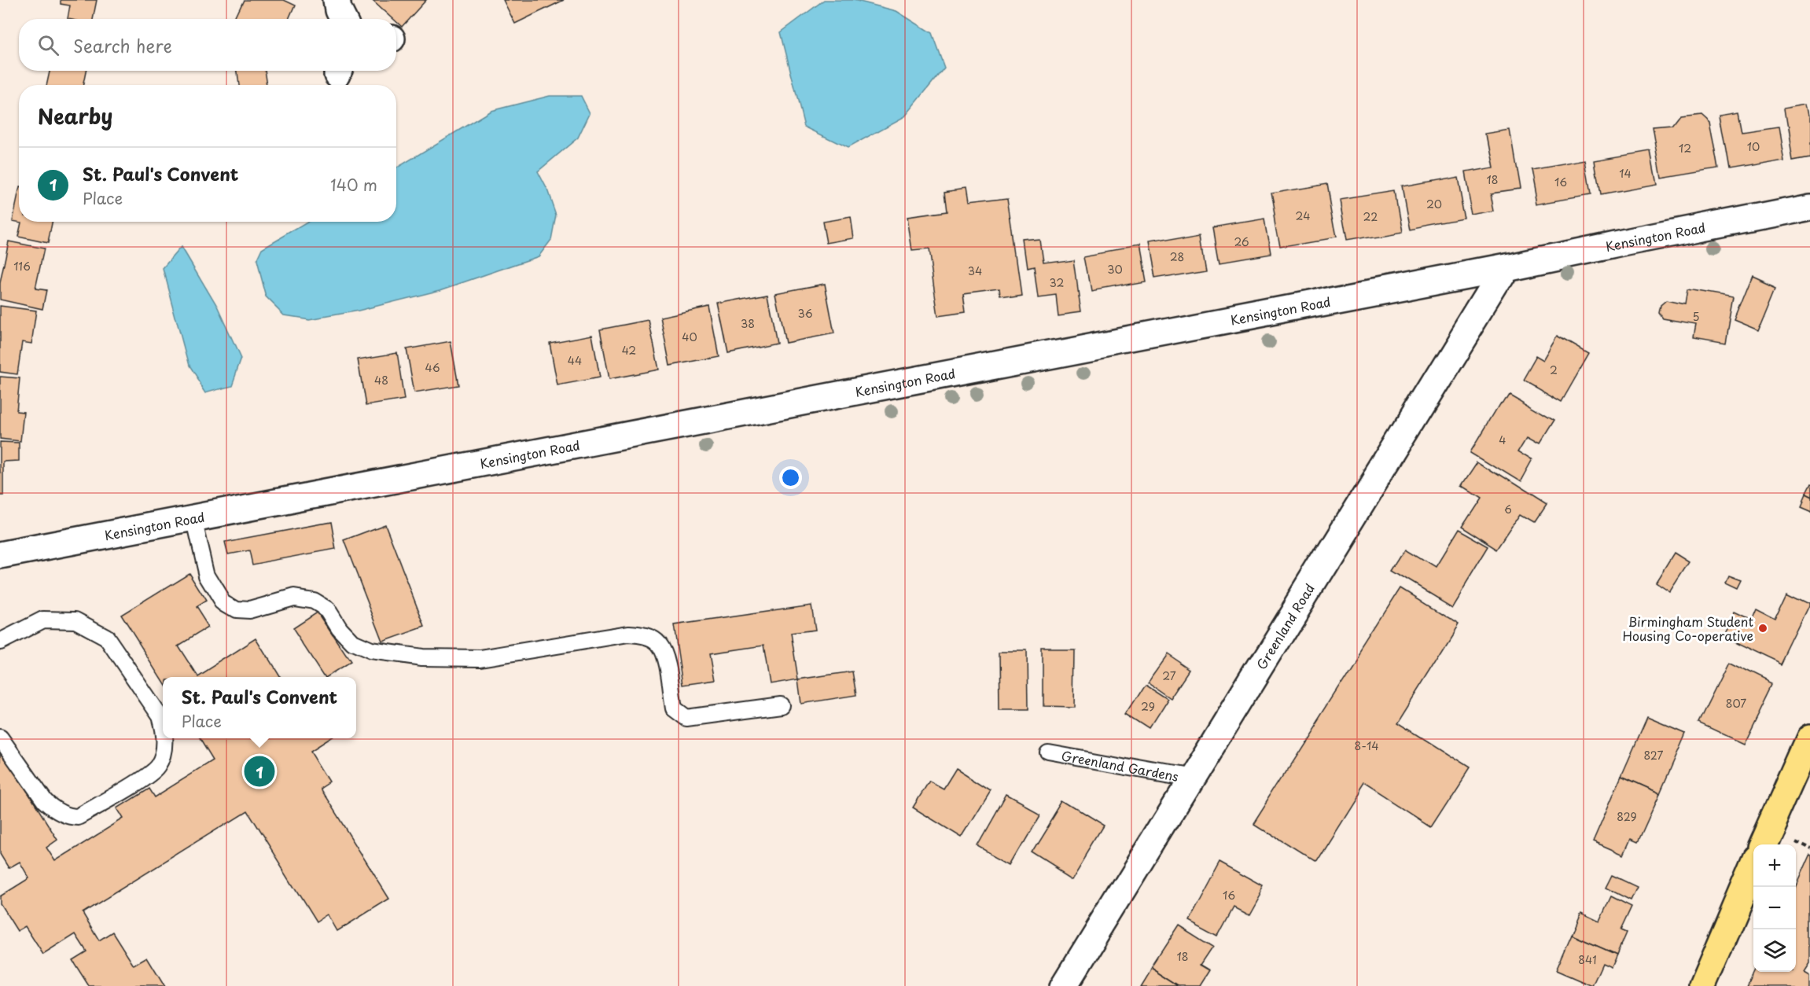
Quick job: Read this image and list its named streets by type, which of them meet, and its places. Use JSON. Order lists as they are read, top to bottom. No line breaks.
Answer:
{"streets":{"street":["Kensington Road","Greenland Road"],"lane":["Greenland Gardens"]},"crossings":[["Kensington Road","Greenland Road"],["Greenland Road","Greenland Gardens"]],"places":["Birmingham Student Housing Co-operative"],"house_numbers":["10","12","14","18","16","20","24","22","26","28","116","30","34","32","36","5","38","40","42","44","46","2","48","4","6","27","807","29","8-14","827","829","16","18","841"],"page":{"search":"Search here","heading":"Nearby","list":[{"mark":"1","name":"St. Paul's Convent","note":"Place","value":"140 m"}],"popup":["St. Paul's Convent","Place"],"pins":"1","map_buttons":["+","−"]}}
